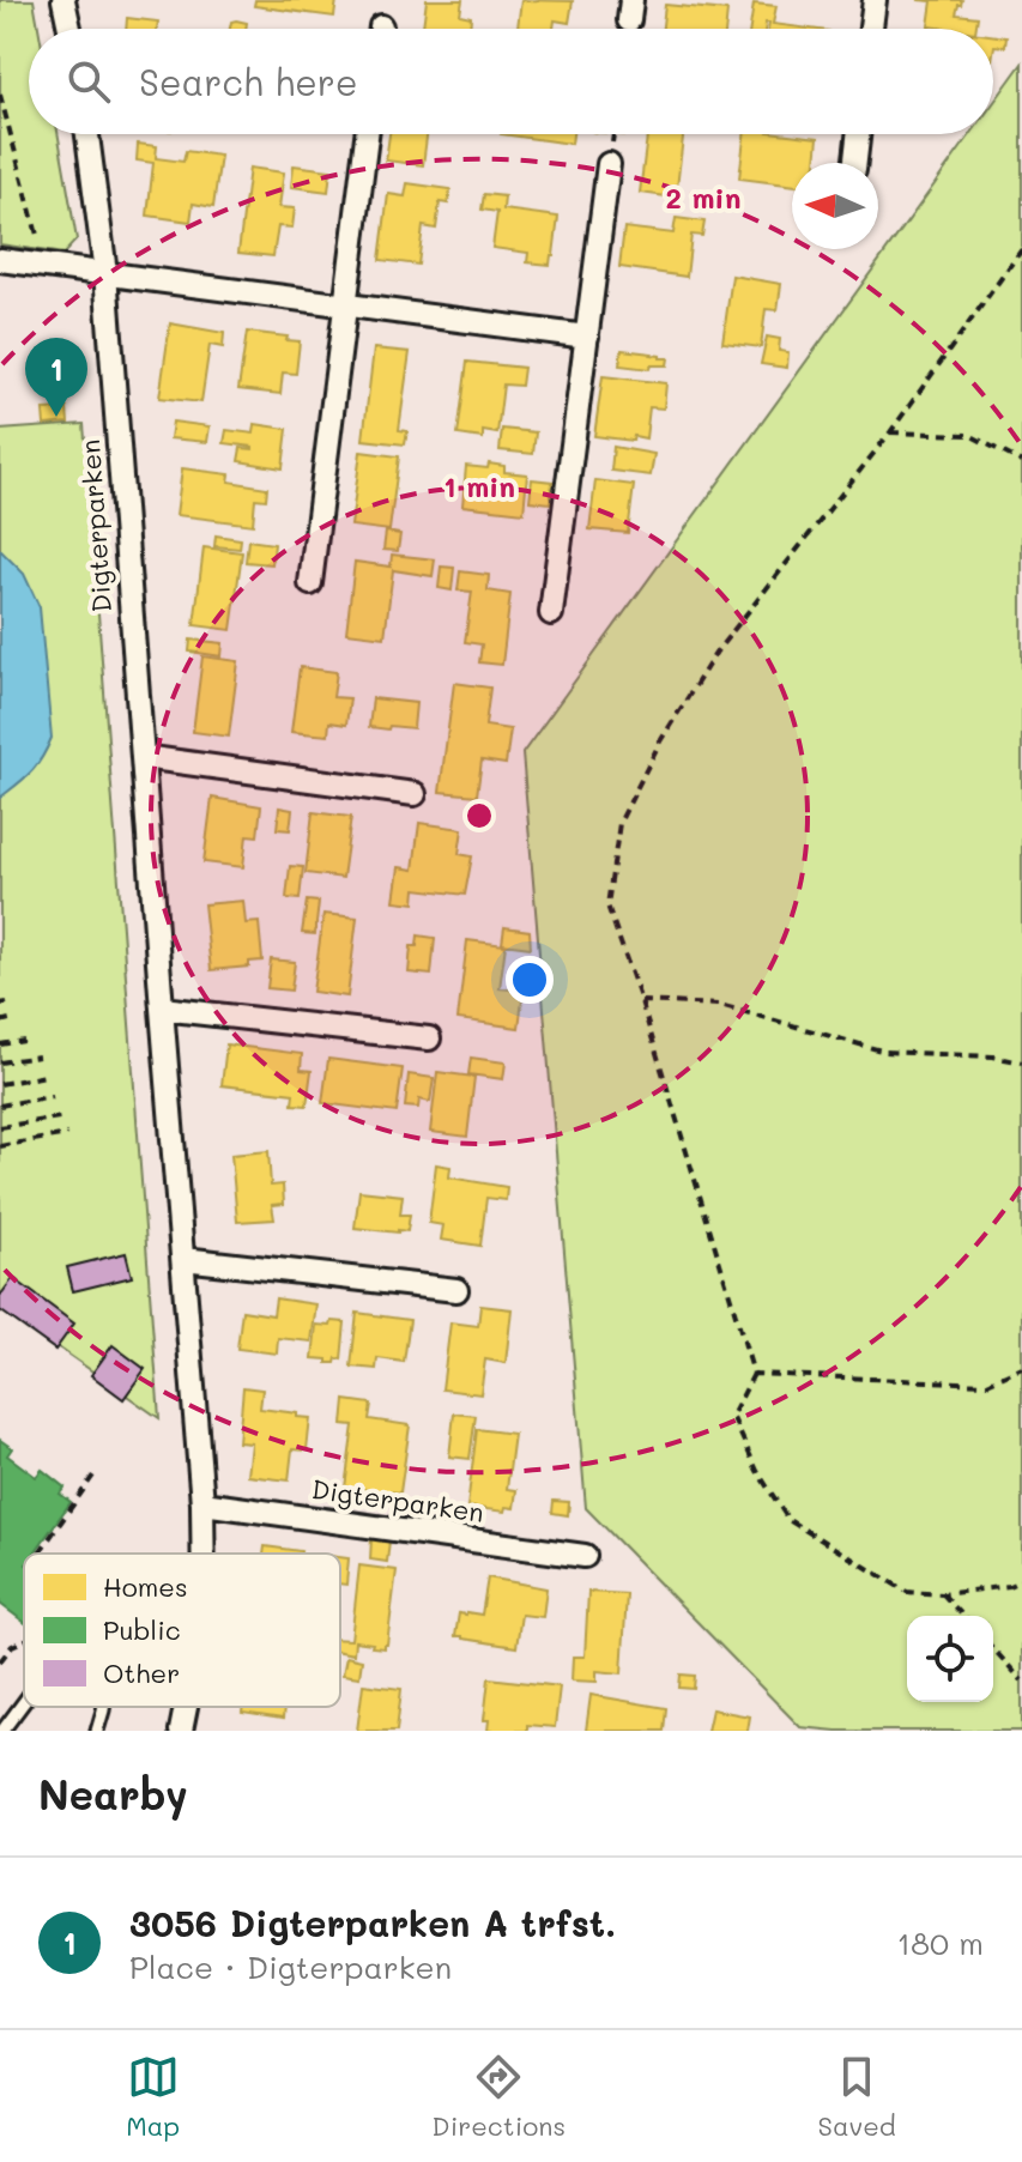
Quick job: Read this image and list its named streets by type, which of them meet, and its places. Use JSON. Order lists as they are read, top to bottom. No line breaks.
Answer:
{"streets":{"street":["Digterparken"]},"legend":["Homes","Public","Other"],"north":"left","page":{"search":"Search here","pins":"1","heading":"Nearby","list":[{"mark":"1","name":"3056 Digterparken A trfst.","note":"Place · Digterparken","value":"180 m"}],"nav":["Map","Directions","Saved"]},"rings":["2 min","1 min"]}
